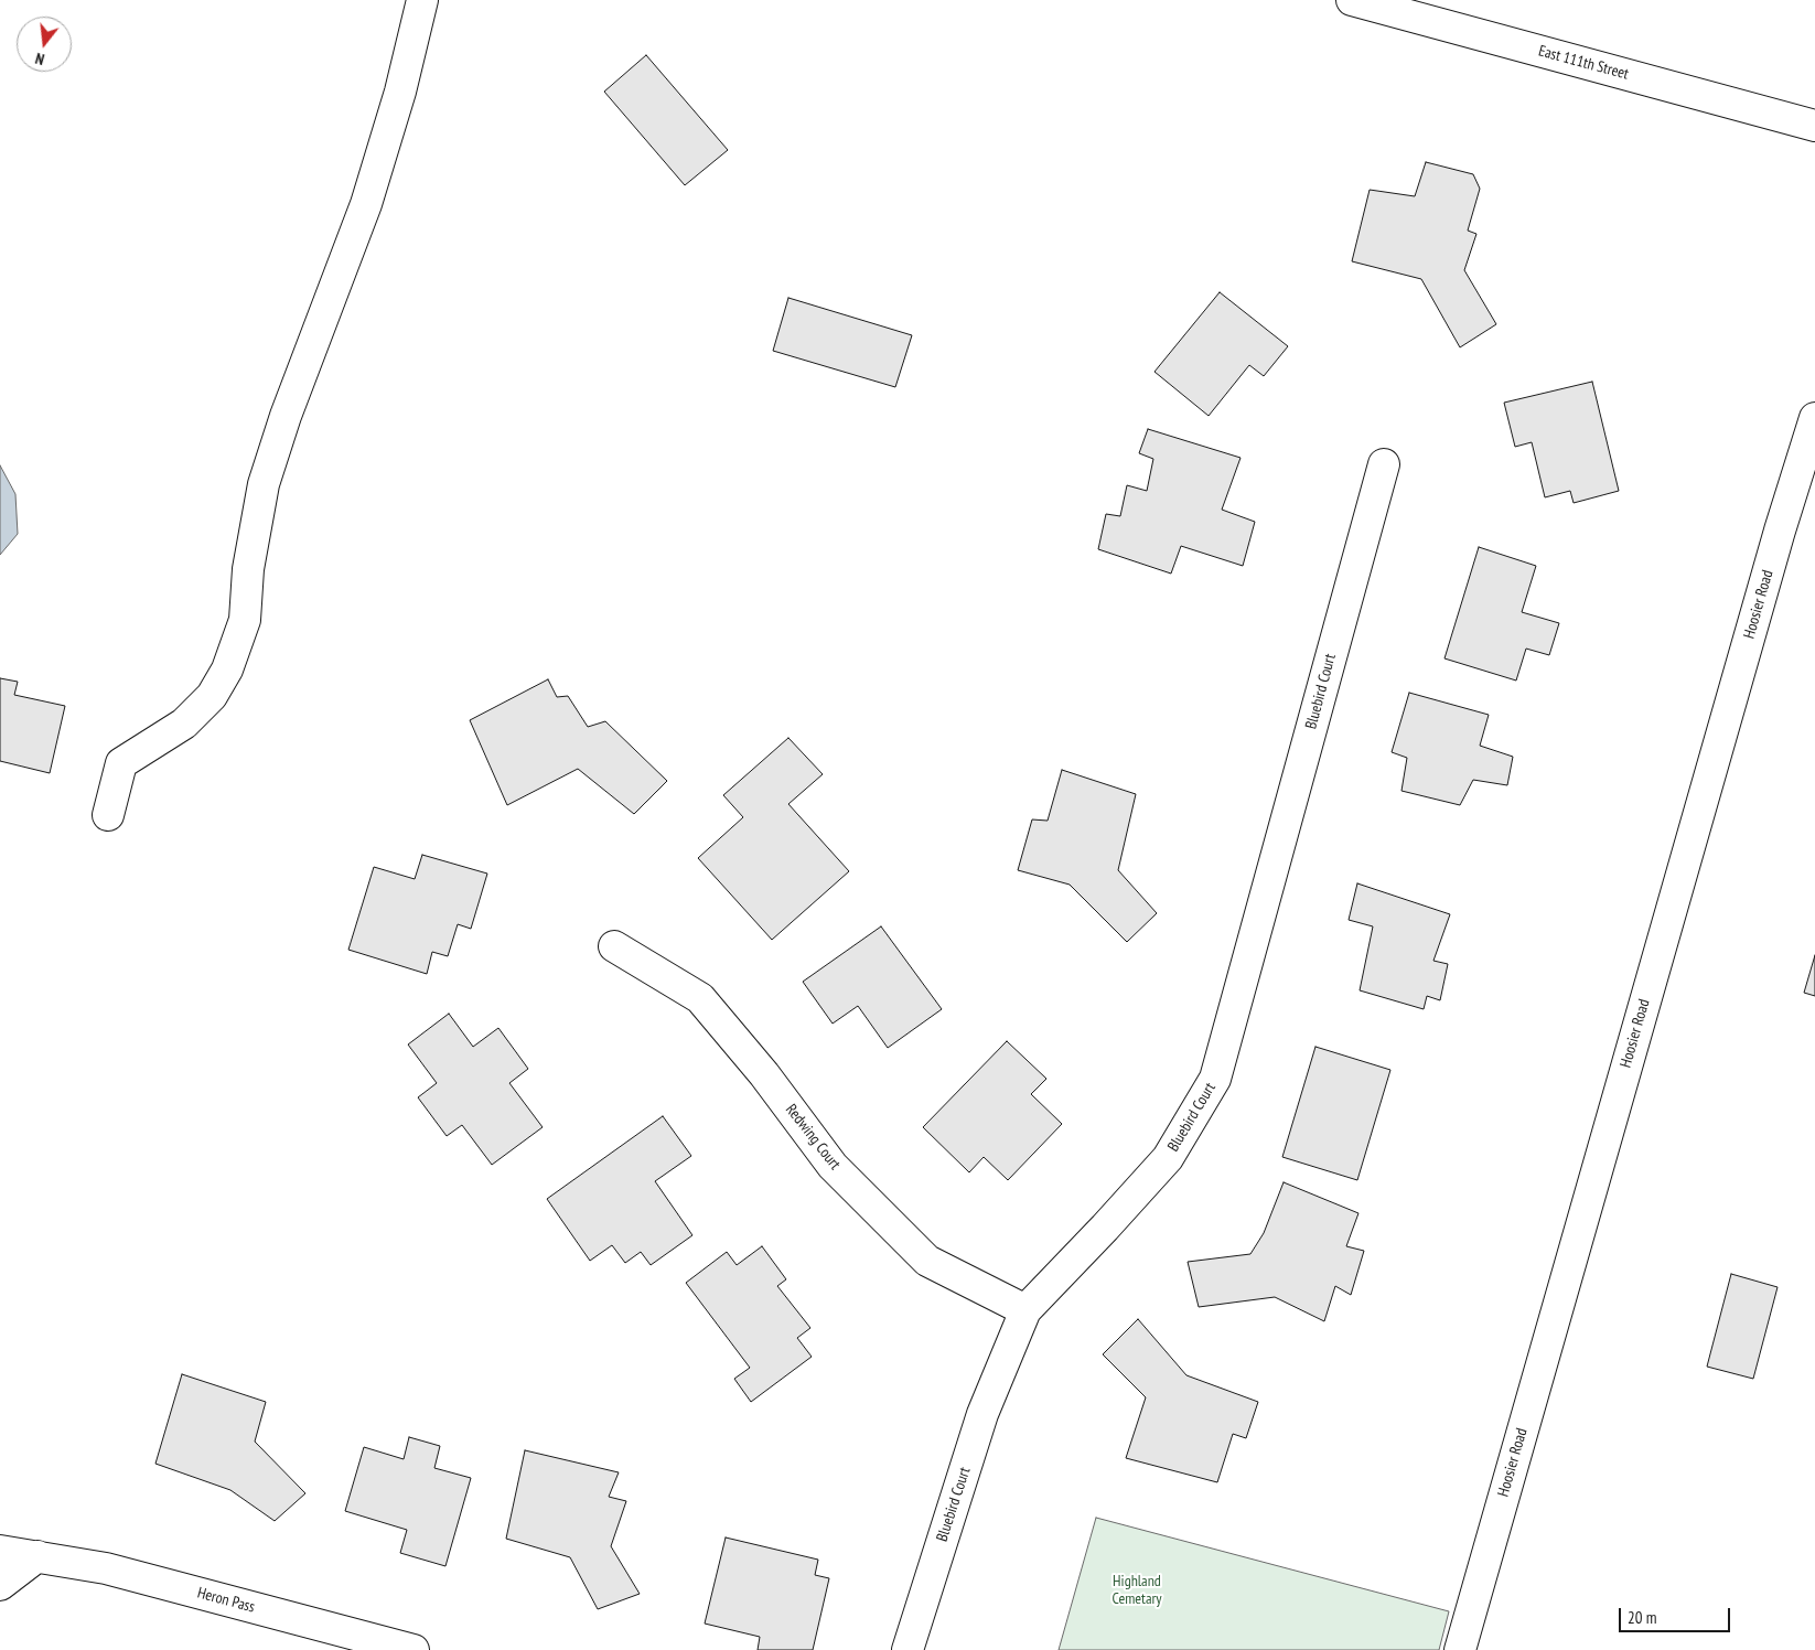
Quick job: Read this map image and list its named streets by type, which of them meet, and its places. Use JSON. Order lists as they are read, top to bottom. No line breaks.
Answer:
{"streets":{"street":["East 111th Street","Hoosier Road","Bluebird Court","Redwing Court","Heron Pass"]},"crossings":[["Bluebird Court","Redwing Court"]],"parks":["Highland Cemetary"],"scale_bar":"20 m","north":"bottom"}
